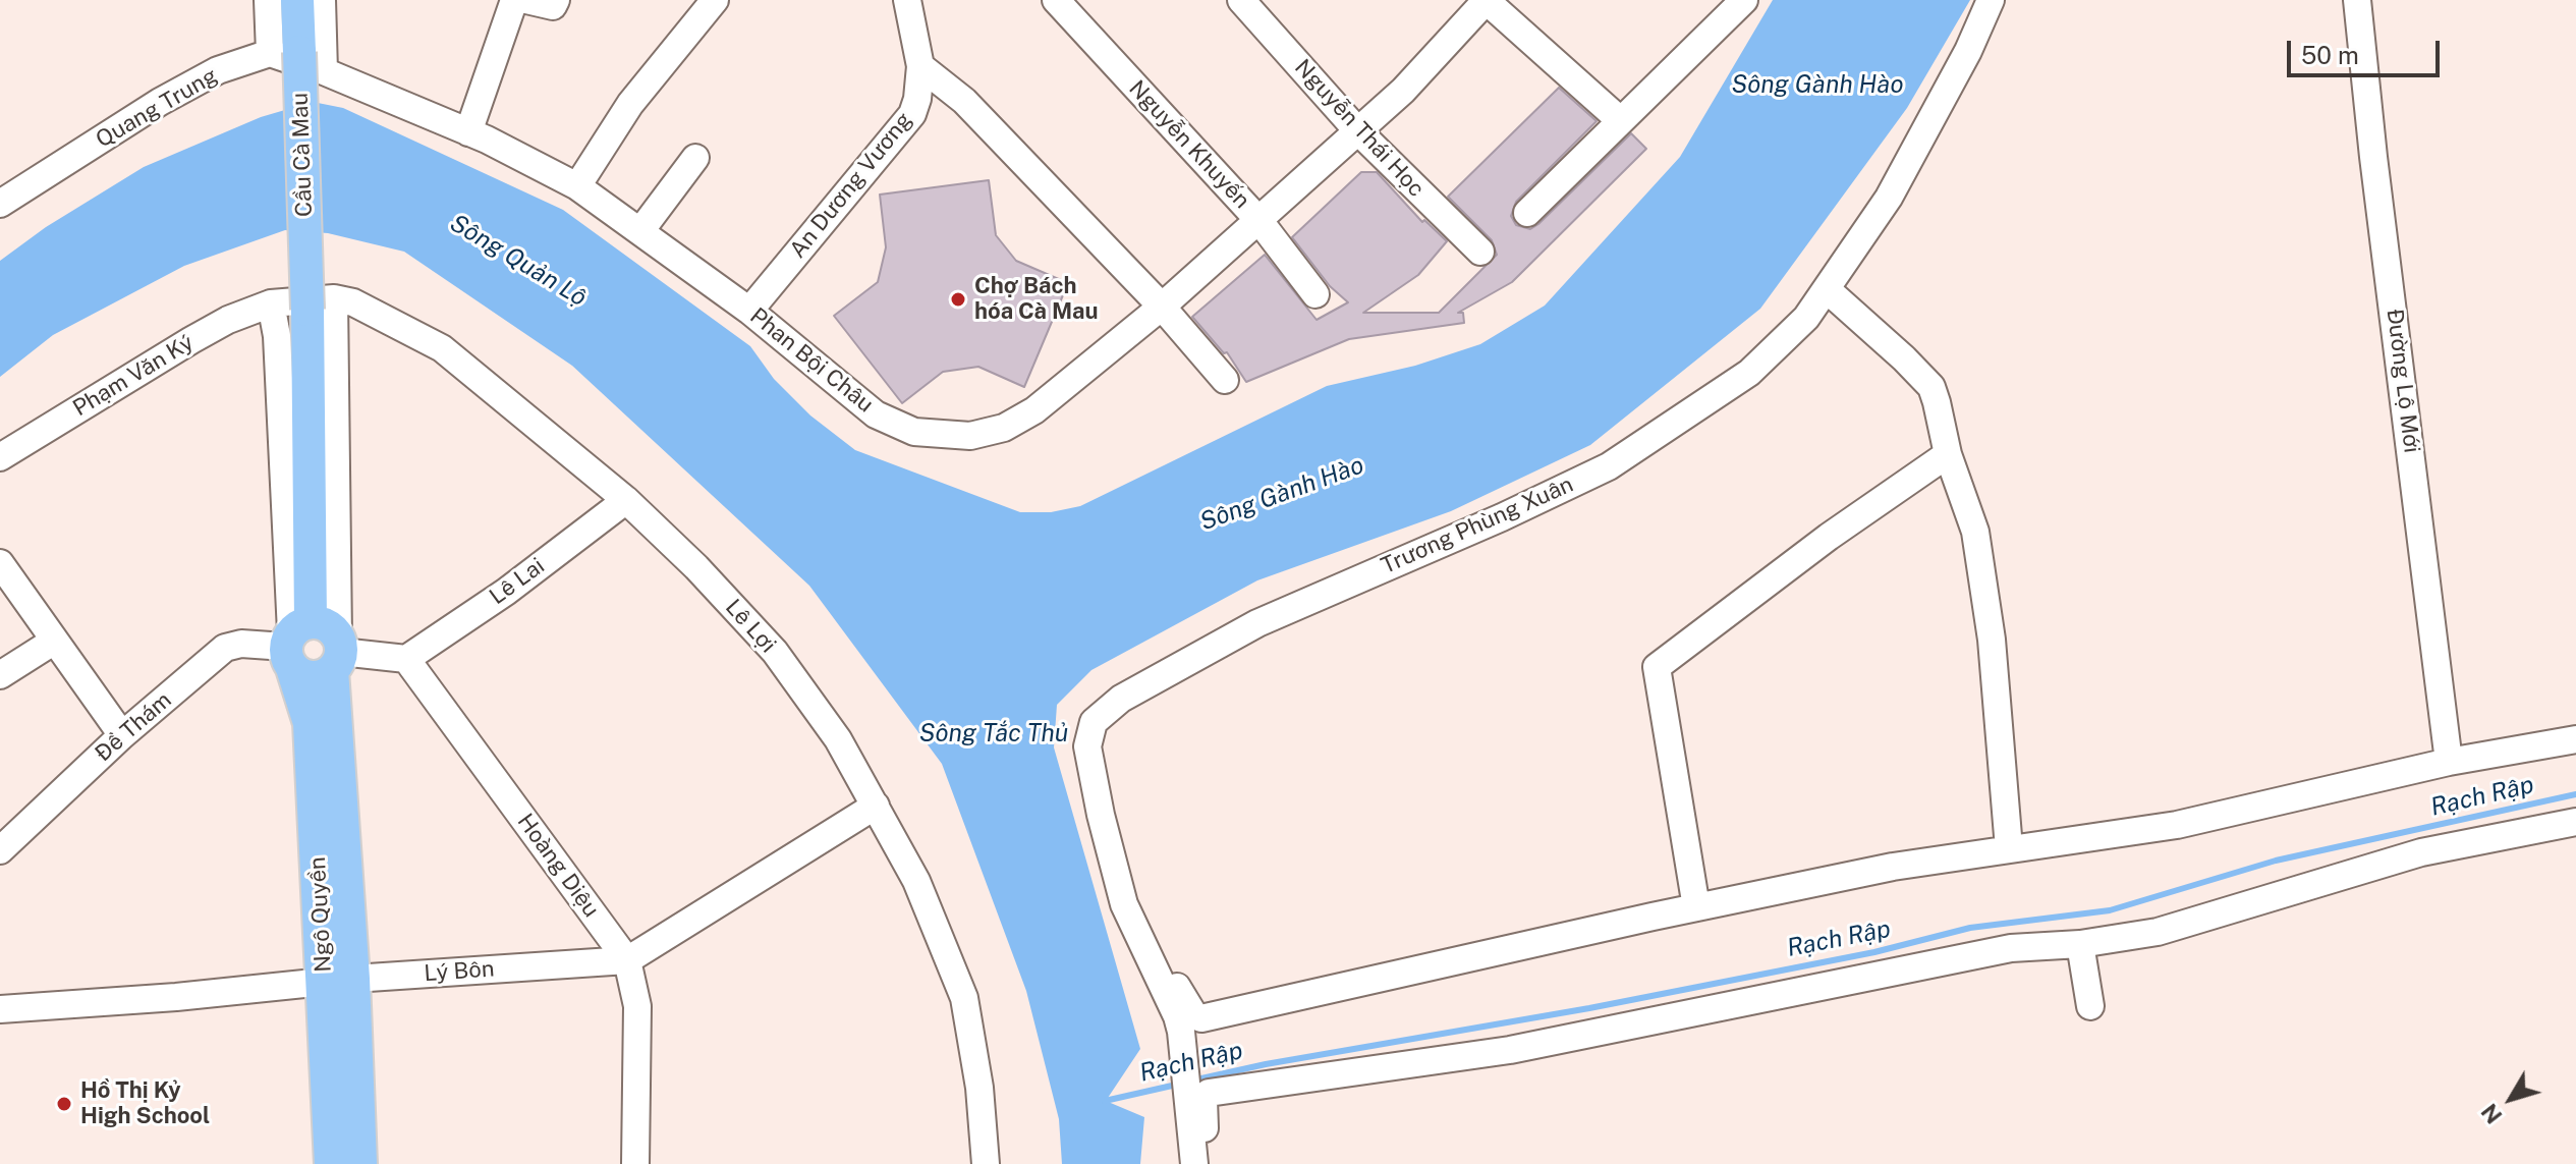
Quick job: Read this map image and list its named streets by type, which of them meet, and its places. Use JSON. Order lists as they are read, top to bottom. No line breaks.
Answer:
{"streets":{"main road":["Cầu Cà Mau","Ngô Quyền"],"street":["Quang Trung","Nguyễn Thái Học","Nguyễn Khuyến","An Dương Vương","Phan Bội Châu","Phạm Văn Ký","Đường Lộ Mới","Trương Phùng Xuân","Lê Lai","Lê Lợi","Đề Thám","Hoàng Diệu","Lý Bôn"]},"crossings":[["Quang Trung","Cầu Cà Mau"],["Quang Trung","Phan Bội Châu"],["Nguyễn Thái Học","Phan Bội Châu"],["Nguyễn Khuyến","Phan Bội Châu"],["Cầu Cà Mau","Phan Bội Châu"],["Cầu Cà Mau","Lê Lợi"],["Cầu Cà Mau","Ngô Quyền"],["An Dương Vương","Phan Bội Châu"],["Phạm Văn Ký","Lê Lợi"],["Lê Lai","Lê Lợi"],["Lê Lai","Hoàng Diệu"],["Lê Lợi","Ngô Quyền"],["Lê Lợi","Lý Bôn"],["Đề Thám","Ngô Quyền"],["Hoàng Diệu","Lý Bôn"],["Ngô Quyền","Lý Bôn"]],"water":["Sông Gành Hào","Sông Quản Lộ","Sông Tắc Thủ","Rạch Rập"],"places":["Chợ Bách hóa Cà Mau","Hồ Thị Kỷ High School"],"scale_bar":"50 m","north":"bottom left"}
